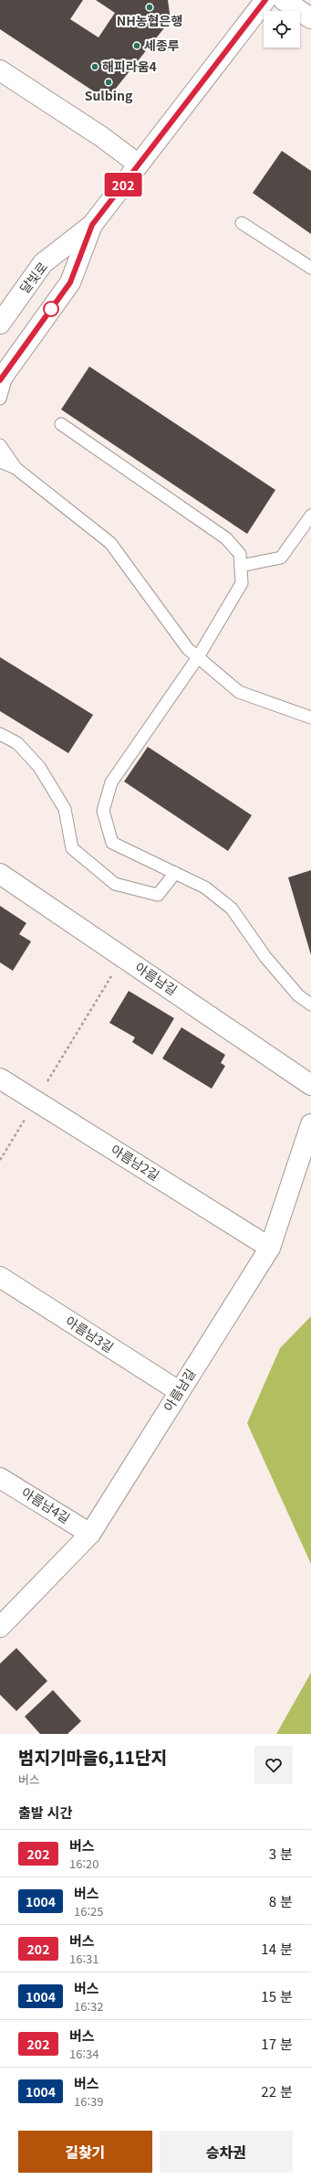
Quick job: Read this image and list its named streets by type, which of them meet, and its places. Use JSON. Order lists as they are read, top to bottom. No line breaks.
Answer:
{"streets":{"street":["달빛로","아름남길","아름남2길","아름남3길","아름남4길"]},"crossings":[["아름남길","아름남2길"],["아름남길","아름남3길"],["아름남길","아름남4길"]],"places":["NH농협은행","세종루","해피라움4","Sulbing"],"lines":["bus line 202"],"page":{"on_map":"202","heading":[["범지기마을6,11단지","버스"],"출발 시간"],"list":[{"mark":"202","name":"버스","note":"16:20","value":"3 분"},{"mark":"1004","name":"버스","note":"16:25","value":"8 분"},{"mark":"202","name":"버스","note":"16:31","value":"14 분"},{"mark":"1004","name":"버스","note":"16:32","value":"15 분"},{"mark":"202","name":"버스","note":"16:34","value":"17 분"},{"mark":"1004","name":"버스","note":"16:39","value":"22 분"}],"buttons":["길찾기","승차권"]}}
